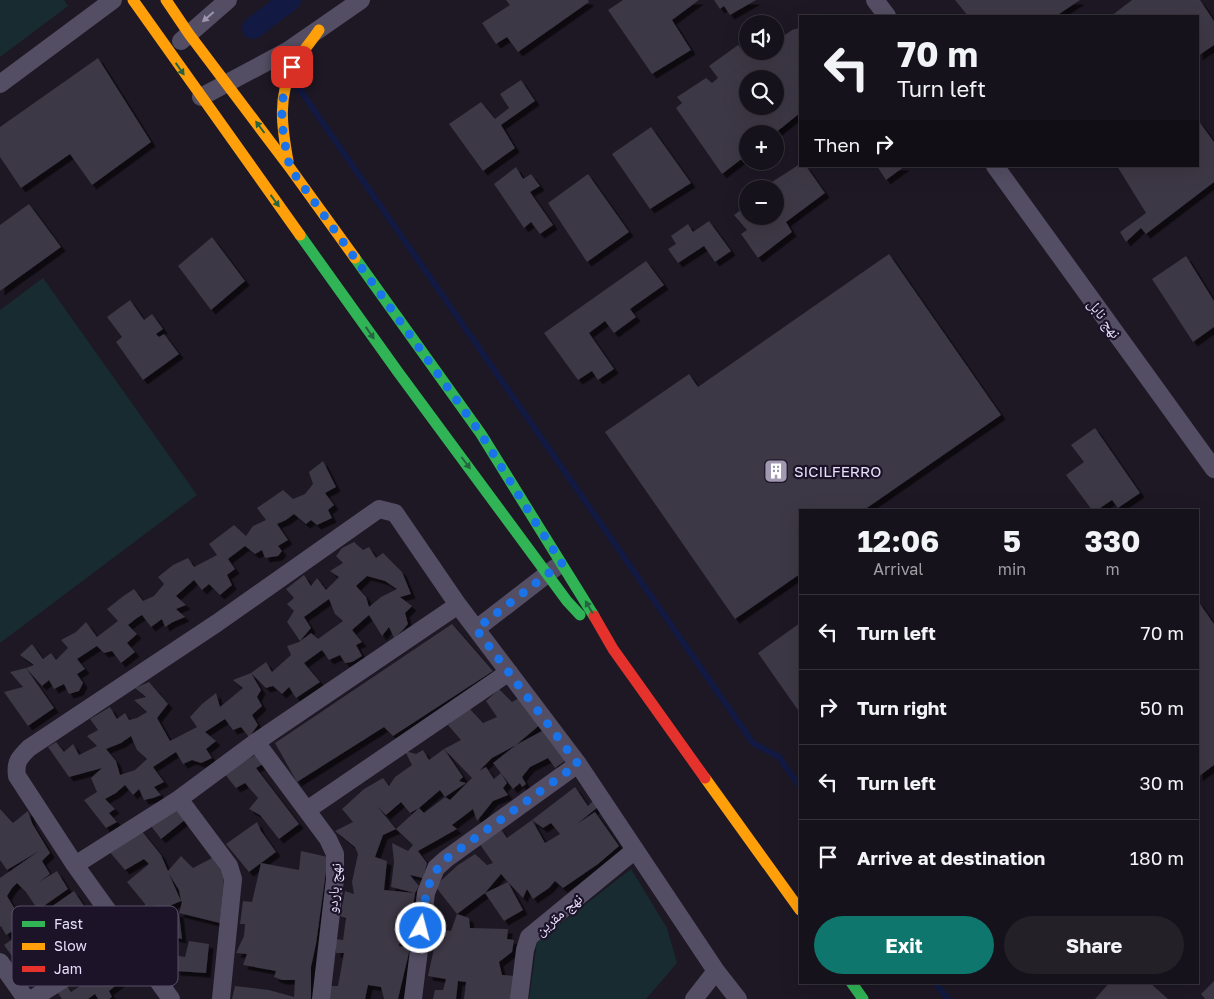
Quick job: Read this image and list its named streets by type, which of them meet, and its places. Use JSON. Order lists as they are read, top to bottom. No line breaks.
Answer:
{"streets":{"street":["نهج نابل","نهج باردو","نهج مقرين"]},"places":{"building":["SICILFERRO"]},"legend":["Fast","Slow","Jam"],"page":{"map_buttons":["+","−"],"turn":["70 m","Turn left"],"then":"Then","eta":["12:06","Arrival","5","min","330","m"],"list":[{"name":"Turn left","value":"70 m"},{"name":"Turn right","value":"50 m"},{"name":"Turn left","value":"30 m"},{"name":"Arrive at destination","value":"180 m"}],"buttons":["Exit","Share"]}}
